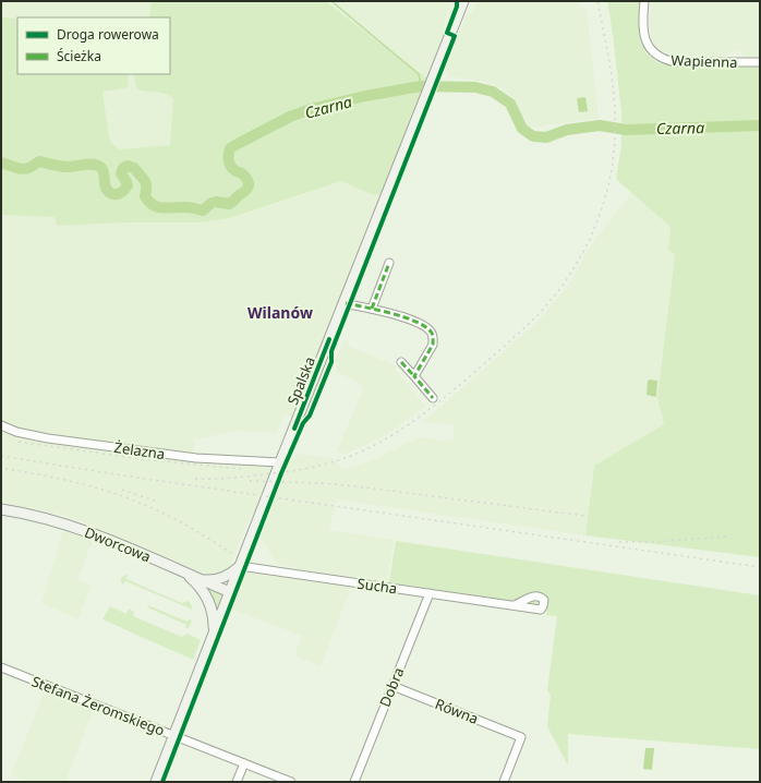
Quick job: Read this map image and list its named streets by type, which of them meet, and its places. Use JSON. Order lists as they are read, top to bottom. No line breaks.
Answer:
{"streets":{"street":["Wapienna","Spalska","Żelazna","Dworcowa","Sucha","Dobra","Stefana Żeromskiego","Równa"]},"crossings":[["Spalska","Żelazna"],["Spalska","Dworcowa"],["Spalska","Sucha"],["Spalska","Stefana Żeromskiego"],["Sucha","Dobra"],["Dobra","Równa"]],"districts":["Wilanów"],"water":["Czarna"],"legend":["Droga rowerowa","Ścieżka"]}
